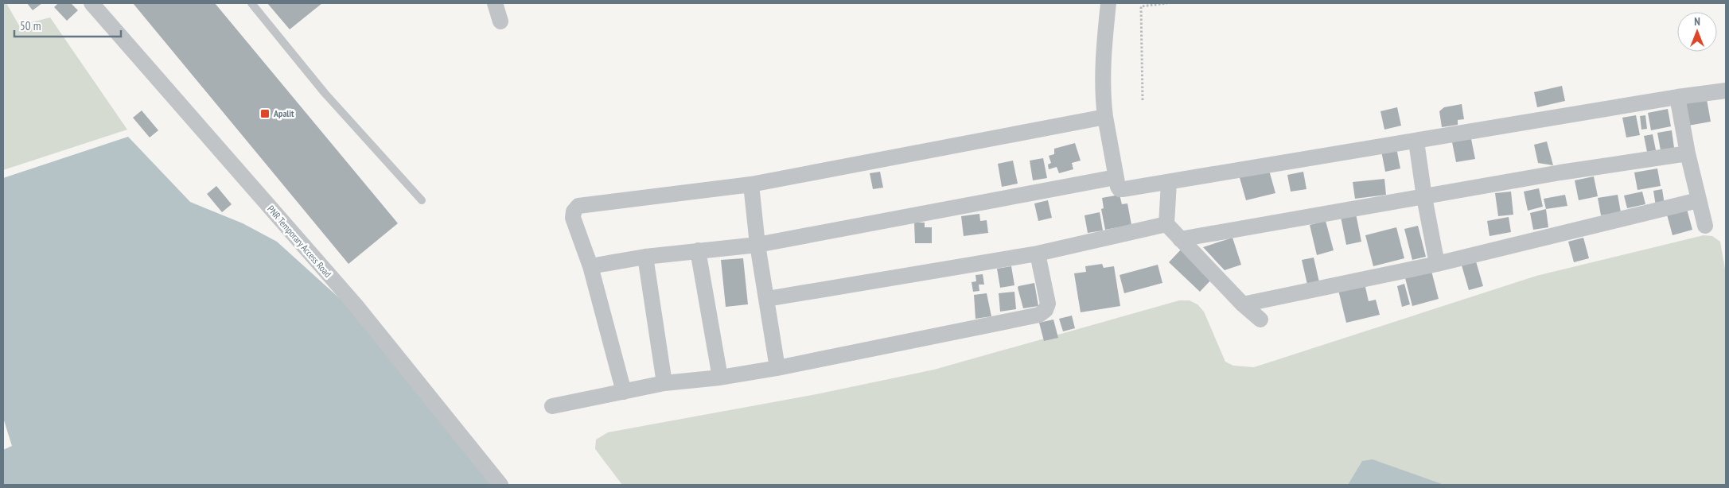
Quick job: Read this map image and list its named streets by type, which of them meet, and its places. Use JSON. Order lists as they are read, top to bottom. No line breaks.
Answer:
{"streets":{"street":["PNR Temporary Access Road"]},"places":{"transit":["Apalit"]},"scale_bar":"50 m","north":"top"}
